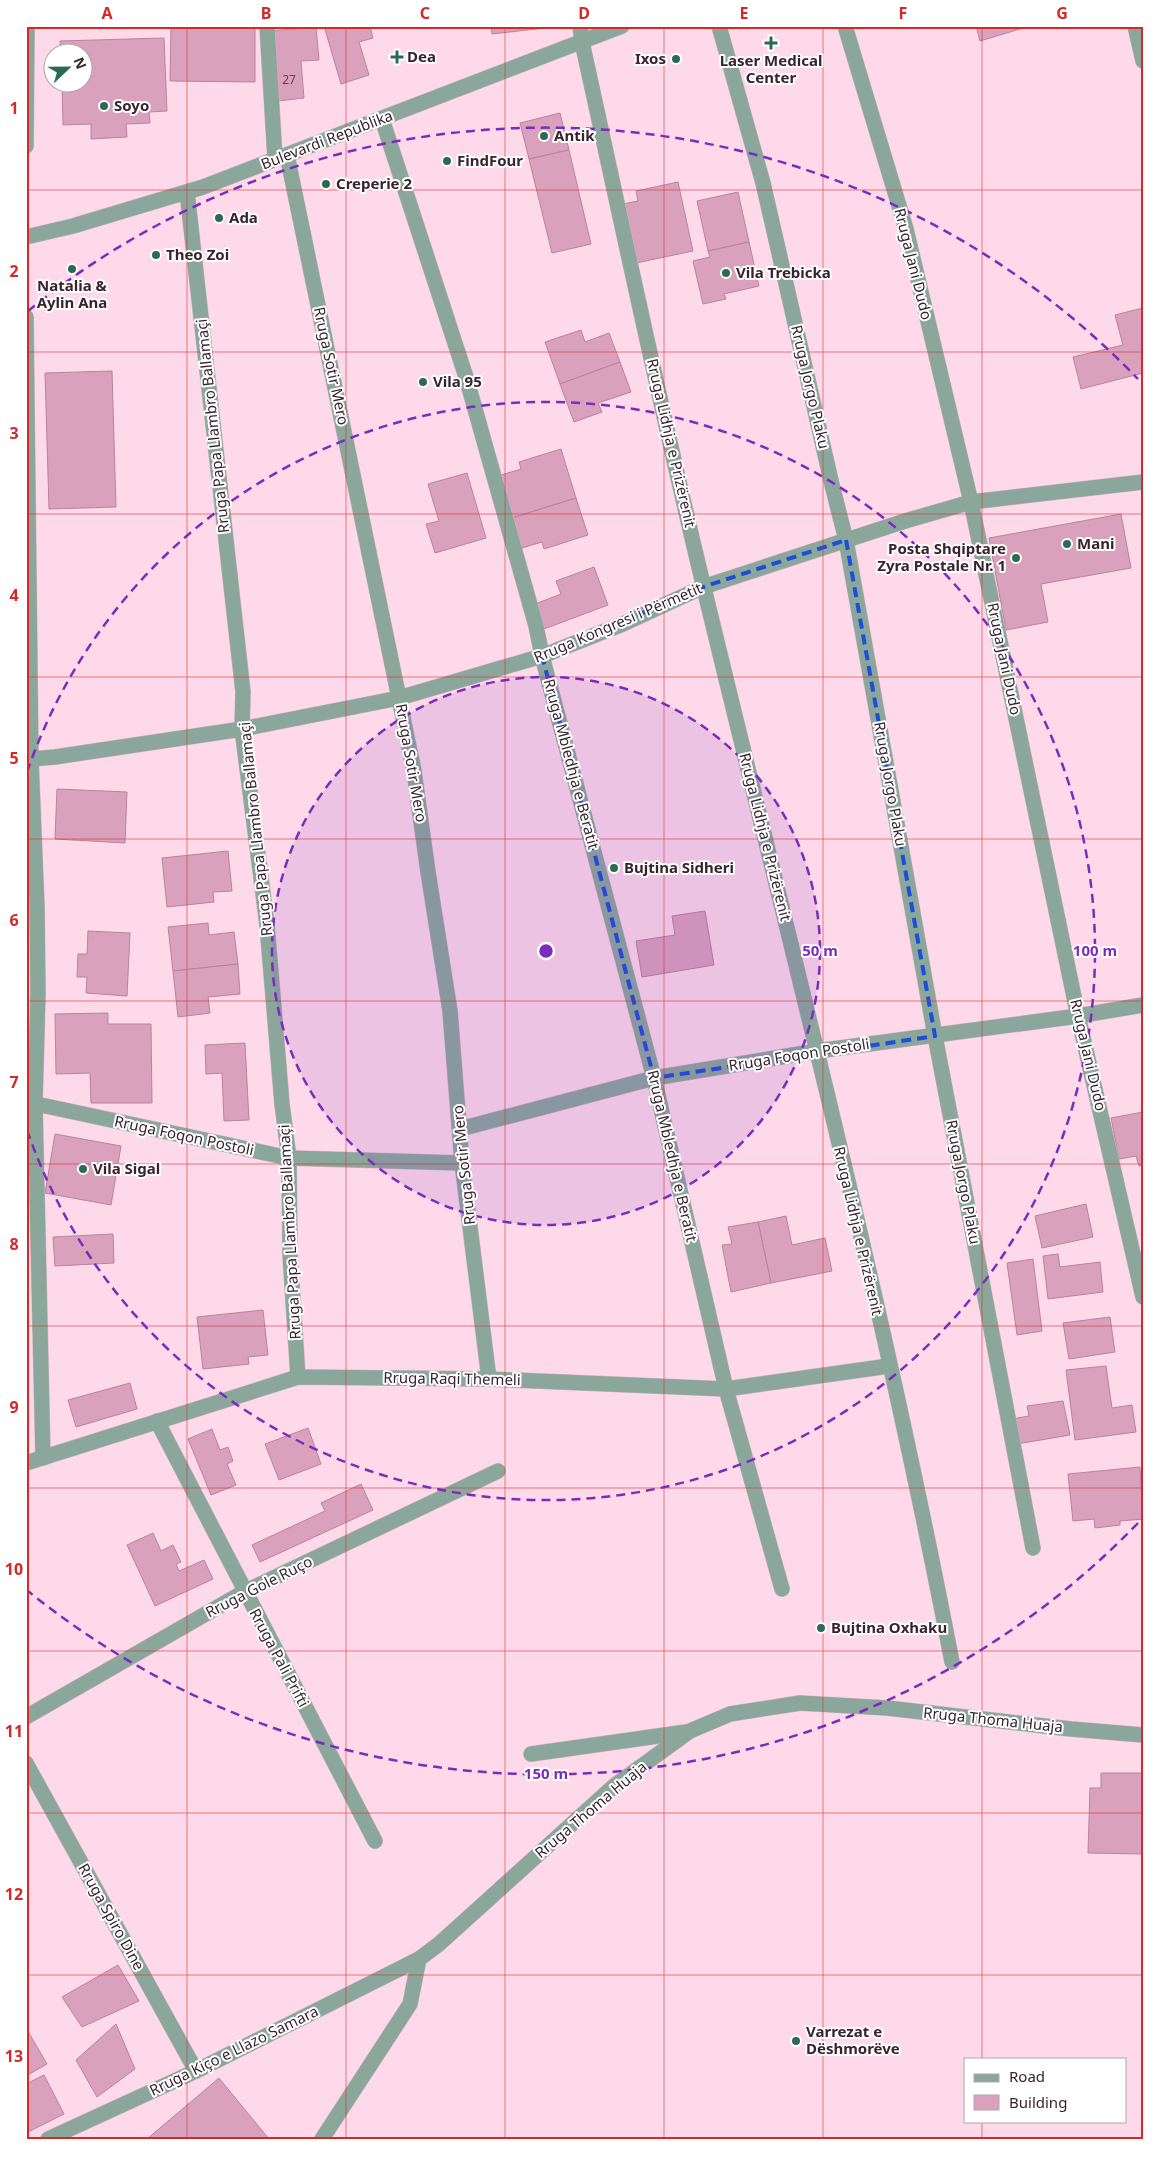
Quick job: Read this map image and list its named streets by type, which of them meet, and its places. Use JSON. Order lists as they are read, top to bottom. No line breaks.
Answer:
{"streets":{"street":["Bulevardi Republika","Rruga Jani Dudo","Rruga Sotir Mero","Rruga Jorgo Plaku","Rruga Papa Llambro Ballamaçi","Rruga Lidhja e Prizërenit","Rruga Kongresi i Përmetit","Rruga Mbledhja e Beratit","Rruga Foqon Postoli","Rruga Raqi Themeli","Rruga Gole Ruço","Rruga Pali Prifti","Rruga Thoma Huaja","Rruga Spiro Dine","Rruga Kiço e Llazo Samara"]},"crossings":[["Bulevardi Republika","Rruga Sotir Mero"],["Bulevardi Republika","Rruga Papa Llambro Ballamaçi"],["Bulevardi Republika","Rruga Lidhja e Prizërenit"],["Bulevardi Republika","Rruga Mbledhja e Beratit"],["Rruga Jani Dudo","Rruga Kongresi i Përmetit"],["Rruga Jani Dudo","Rruga Foqon Postoli"],["Rruga Sotir Mero","Rruga Kongresi i Përmetit"],["Rruga Sotir Mero","Rruga Foqon Postoli"],["Rruga Sotir Mero","Rruga Raqi Themeli"],["Rruga Jorgo Plaku","Rruga Kongresi i Përmetit"],["Rruga Jorgo Plaku","Rruga Foqon Postoli"],["Rruga Papa Llambro Ballamaçi","Rruga Kongresi i Përmetit"],["Rruga Papa Llambro Ballamaçi","Rruga Foqon Postoli"],["Rruga Papa Llambro Ballamaçi","Rruga Raqi Themeli"],["Rruga Lidhja e Prizërenit","Rruga Kongresi i Përmetit"],["Rruga Lidhja e Prizërenit","Rruga Foqon Postoli"],["Rruga Lidhja e Prizërenit","Rruga Raqi Themeli"],["Rruga Kongresi i Përmetit","Rruga Mbledhja e Beratit"],["Rruga Mbledhja e Beratit","Rruga Foqon Postoli"],["Rruga Mbledhja e Beratit","Rruga Raqi Themeli"],["Rruga Raqi Themeli","Rruga Pali Prifti"],["Rruga Gole Ruço","Rruga Pali Prifti"],["Rruga Thoma Huaja","Rruga Kiço e Llazo Samara"],["Rruga Spiro Dine","Rruga Kiço e Llazo Samara"]],"places":{"health":["Laser Medical Center","Dea"],"other":["Ixos","Soyo","Antik","FindFour","Creperie 2","Ada","Theo Zoi","Natalia & Aylin Ana","Vila Trebicka","Vila 95","Mani","Posta Shqiptare Zyra Postale Nr. 1","Bujtina Sidheri","Vila Sigal","Bujtina Oxhaku","Varrezat e Dëshmorëve"]},"house_numbers":["27"],"legend":["Road","Building"],"north":"right","grid":{"columns":["A","B","C","D","E","F","G"],"rows":["1","2","3","4","5","6","7","8","9","10","11","12","13"]},"rings":["50 m","100 m","150 m"]}
